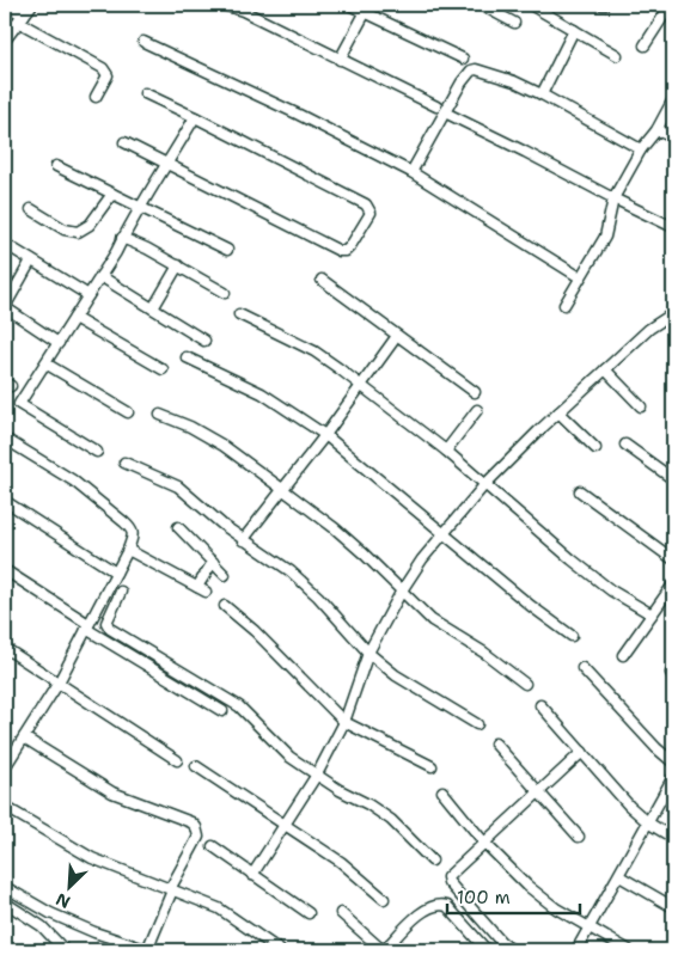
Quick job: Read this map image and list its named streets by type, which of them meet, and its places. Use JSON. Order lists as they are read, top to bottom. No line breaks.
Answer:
{"scale_bar":"100 m","north":"bottom left"}
